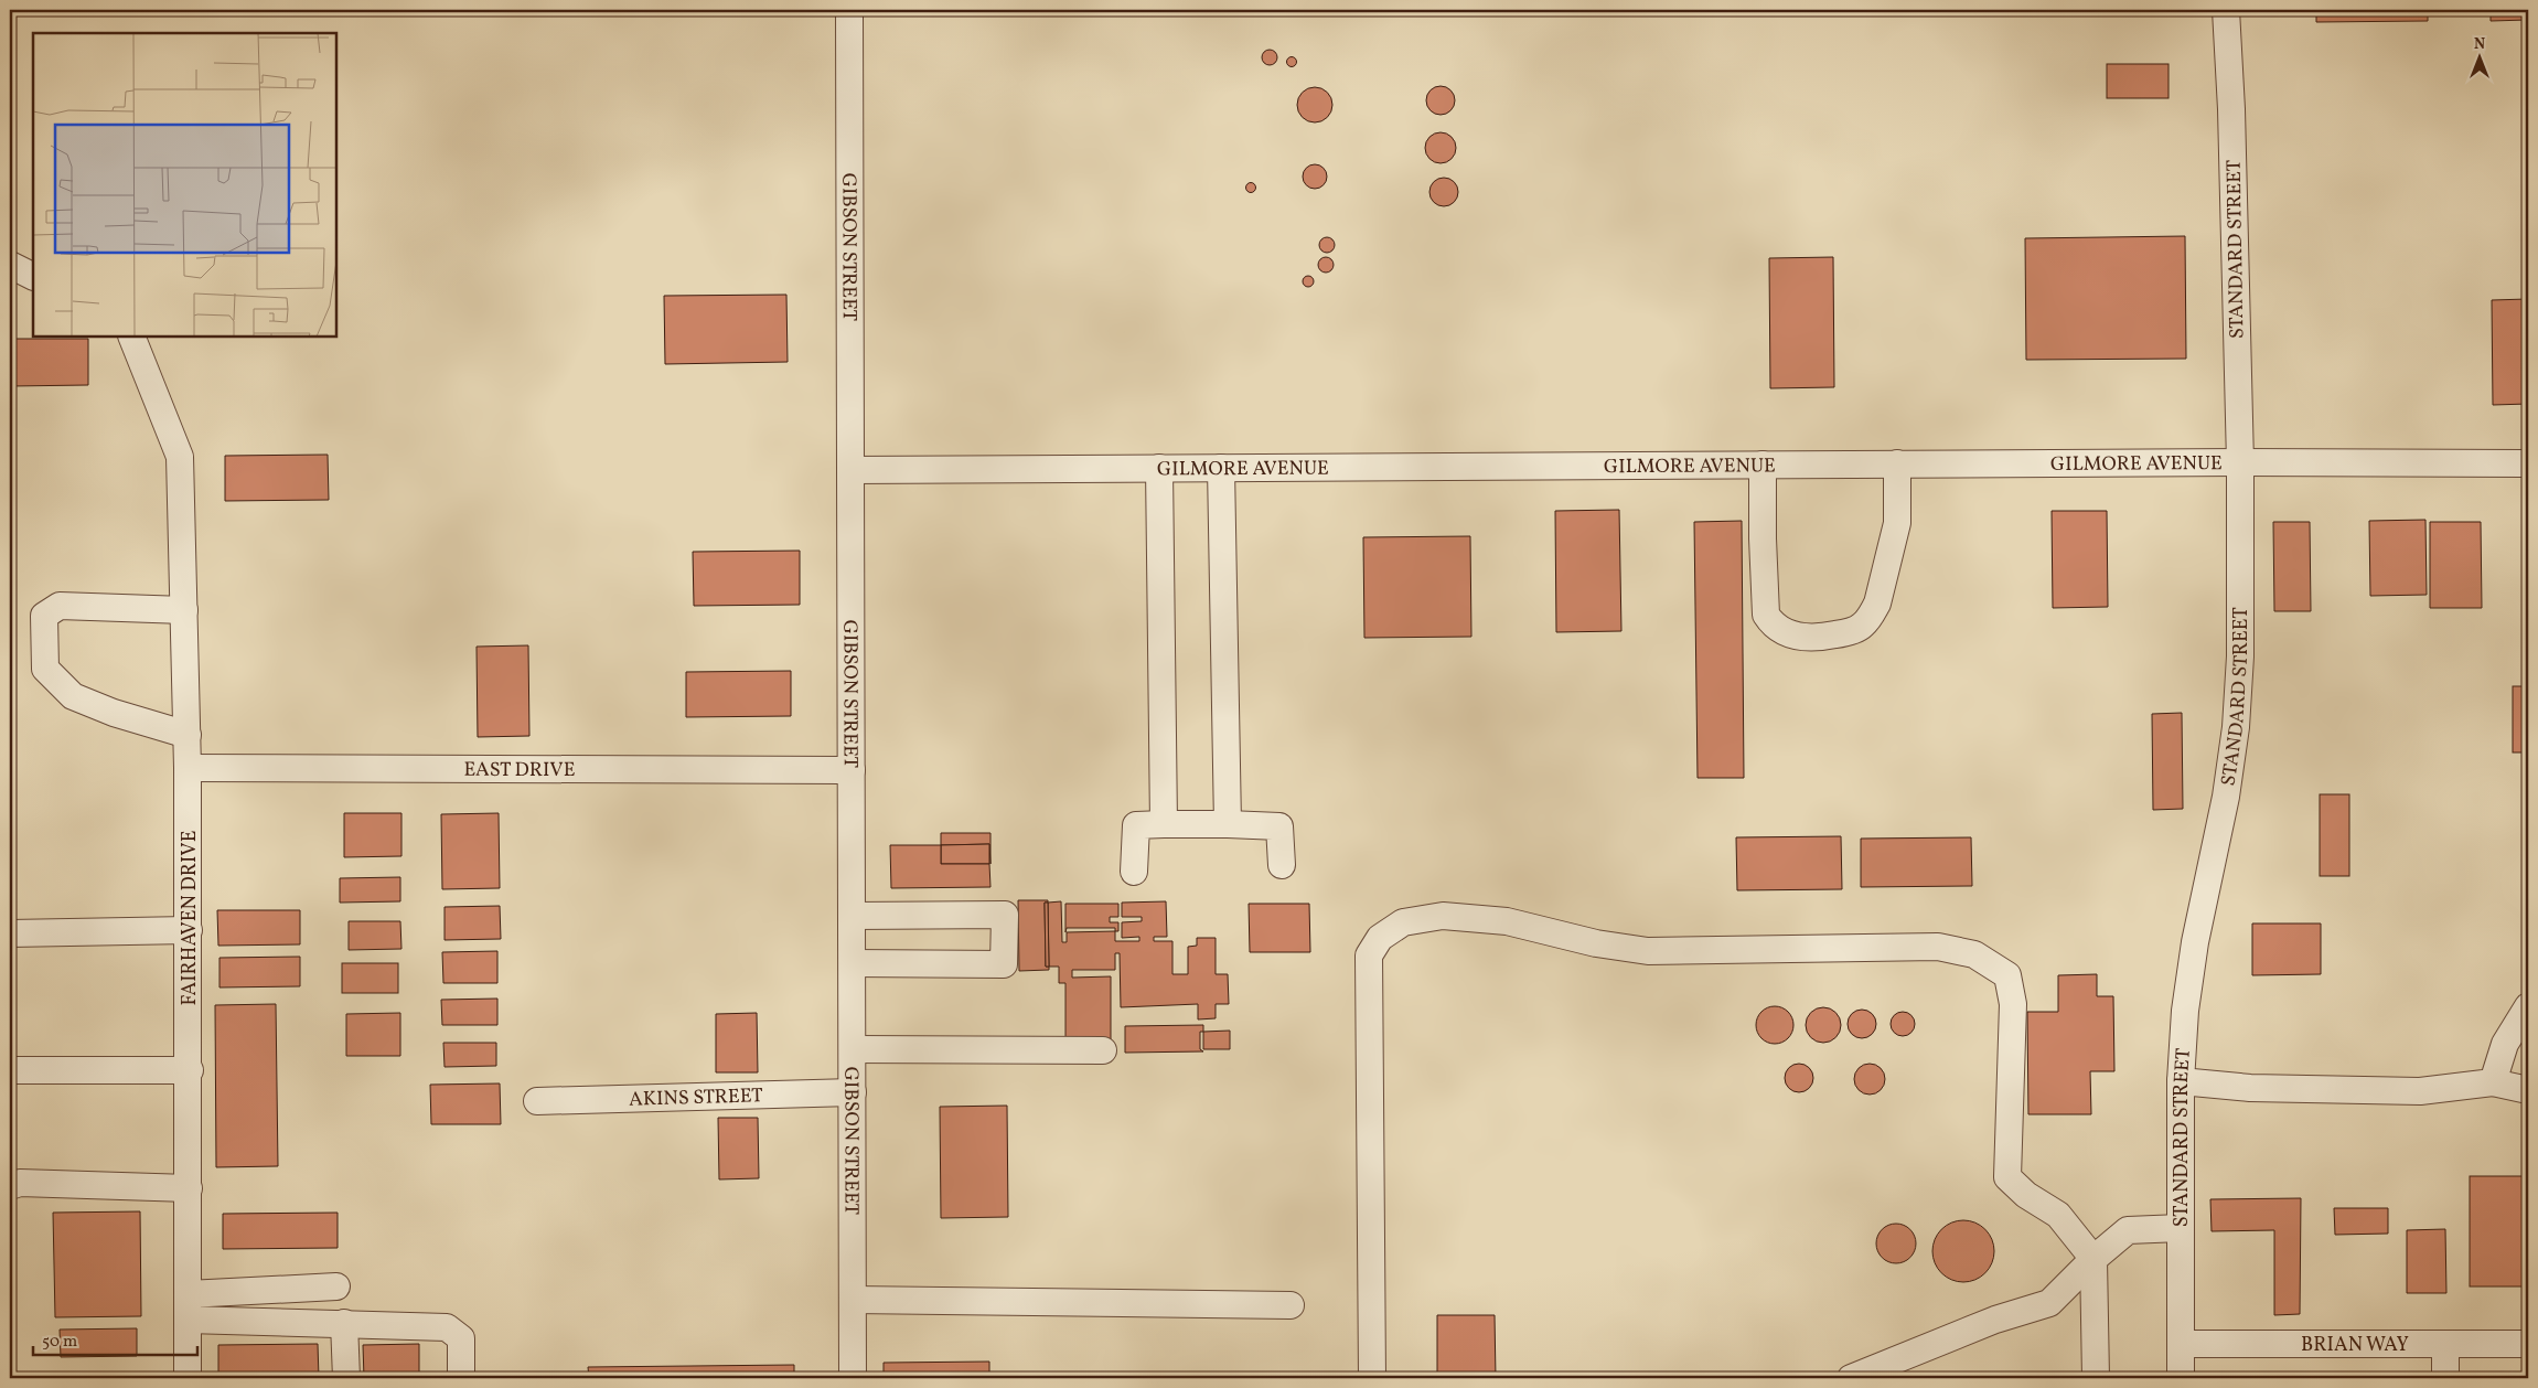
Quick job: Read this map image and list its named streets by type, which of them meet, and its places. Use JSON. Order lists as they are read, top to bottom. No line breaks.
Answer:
{"streets":{"street":["GIBSON STREET","STANDARD STREET","GILMORE AVENUE","EAST DRIVE","FAIRHAVEN DRIVE","AKINS STREET","BRIAN WAY"]},"crossings":[["GIBSON STREET","GILMORE AVENUE"],["GIBSON STREET","EAST DRIVE"],["GIBSON STREET","AKINS STREET"],["STANDARD STREET","GILMORE AVENUE"],["STANDARD STREET","BRIAN WAY"],["EAST DRIVE","FAIRHAVEN DRIVE"]],"scale_bar":"50 m","north":"top"}
